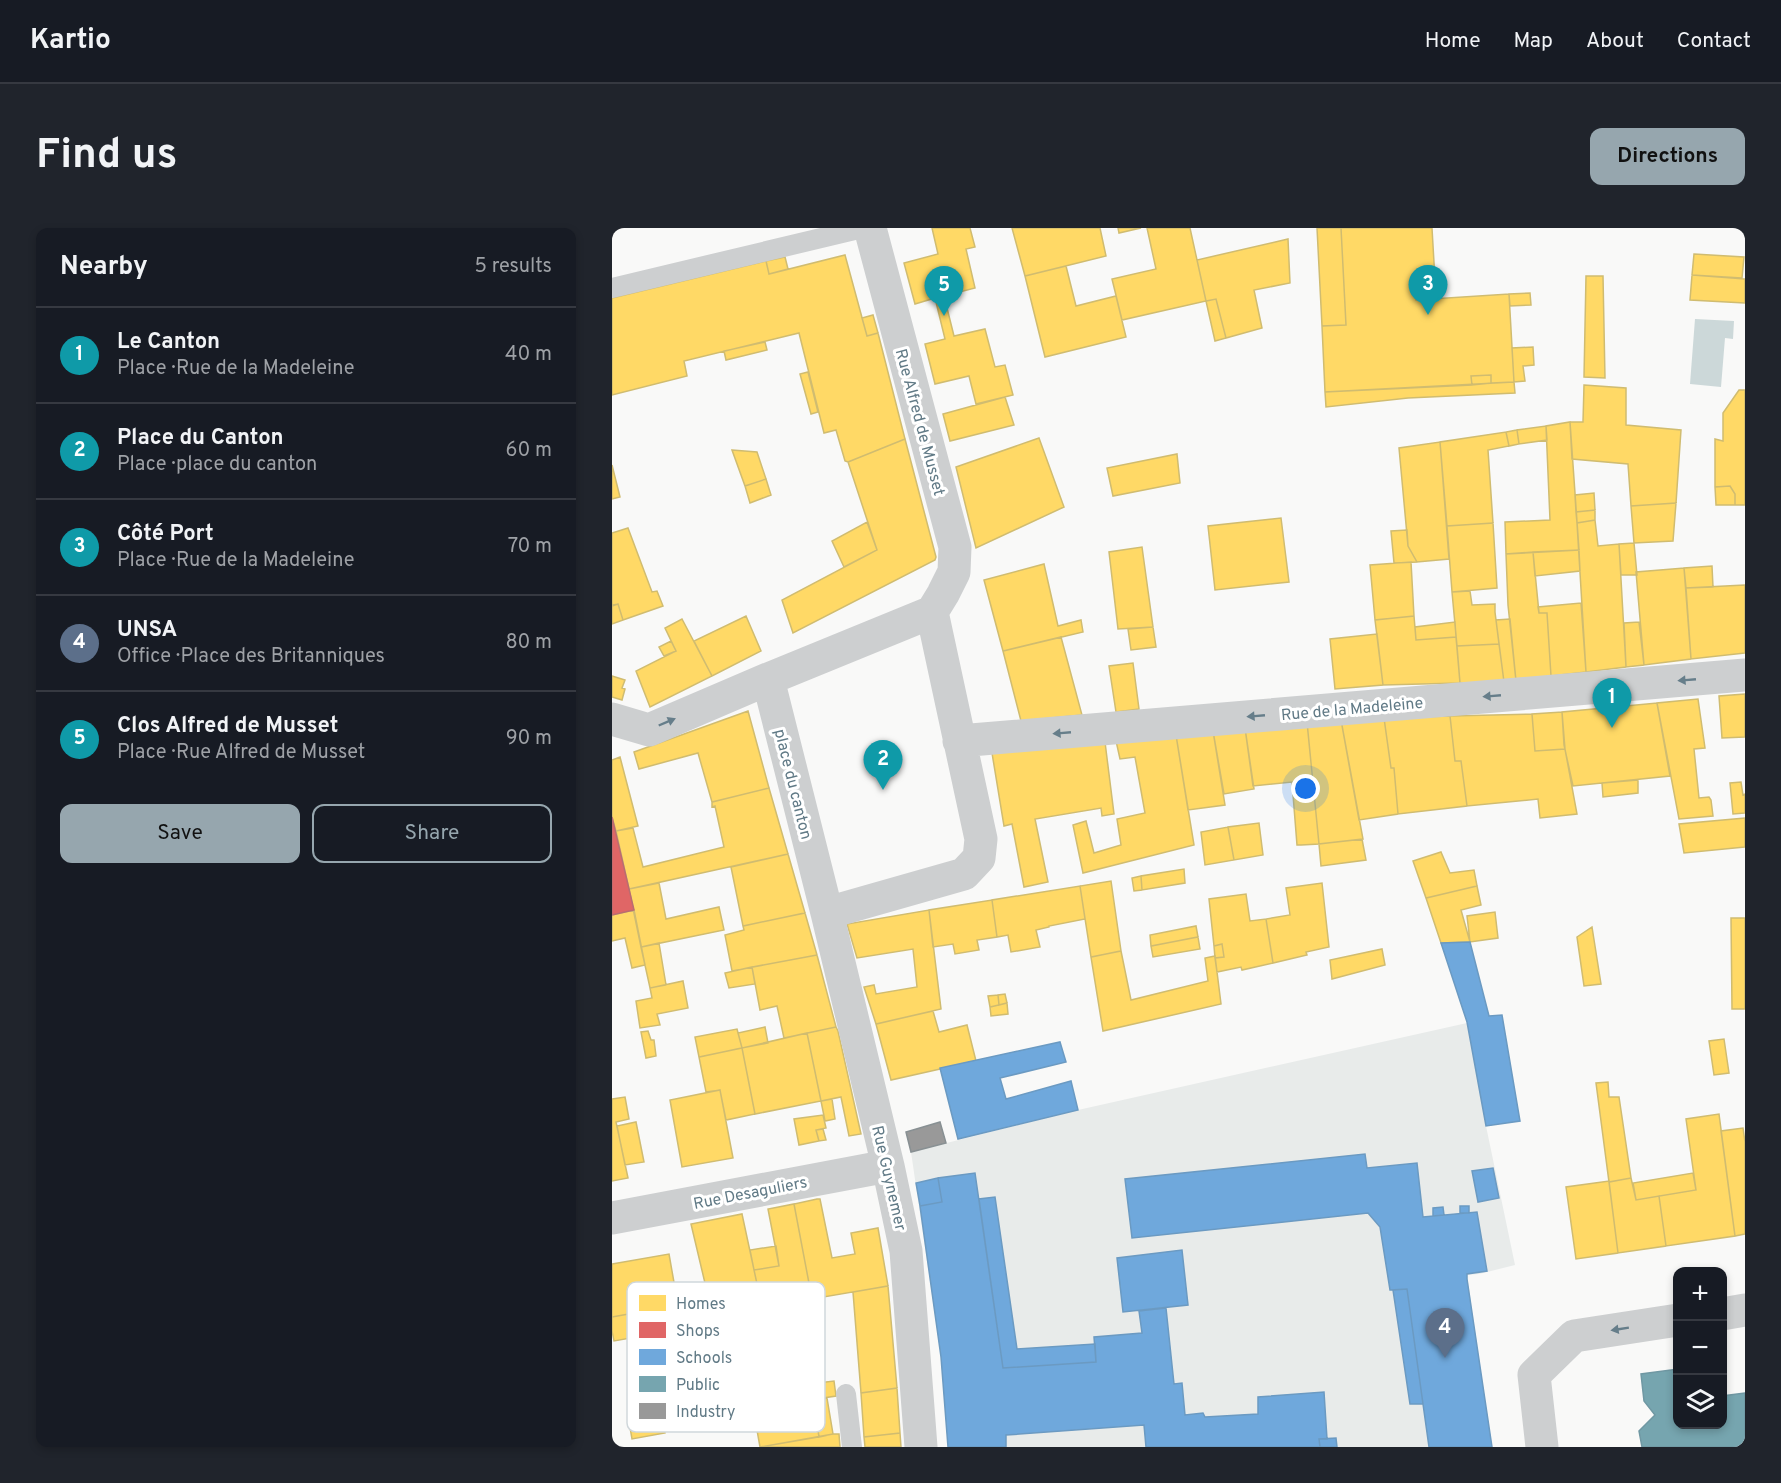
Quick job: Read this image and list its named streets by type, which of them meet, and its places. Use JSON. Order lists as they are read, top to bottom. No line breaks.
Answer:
{"streets":{"street":["Rue Alfred de Musset","Rue de la Madeleine","place du canton","Rue Guynemer","Rue Desaguliers"]},"crossings":[["place du canton","Rue Guynemer"],["Rue Guynemer","Rue Desaguliers"]],"one_way":["Rue de la Madeleine"],"legend":["Homes","Shops","Schools","Public","Industry"],"page":{"header":"Kartio","nav":["Home","Map","About","Contact"],"buttons":["Directions",["Save","Share"]],"title":"Find us","heading":["Nearby","5 results"],"pins":["3","5","1","2","4"],"list":[{"mark":"1","name":"Le Canton","note":"Place · Rue de la Madeleine","value":"40 m"},{"mark":"2","name":"Place du Canton","note":"Place · place du canton","value":"60 m"},{"mark":"3","name":"Côté Port","note":"Place · Rue de la Madeleine","value":"70 m"},{"mark":"4","name":"UNSA","note":"Office · Place des Britanniques","value":"80 m"},{"mark":"5","name":"Clos Alfred de Musset","note":"Place · Rue Alfred de Musset","value":"90 m"}],"map_buttons":["+","−"]}}
